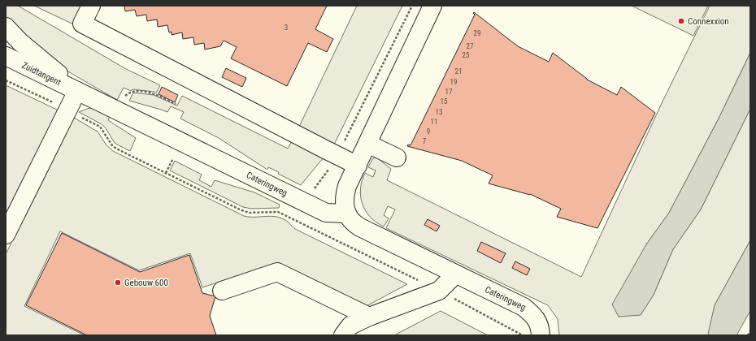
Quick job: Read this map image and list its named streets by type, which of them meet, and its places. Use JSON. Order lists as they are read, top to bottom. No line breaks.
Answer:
{"streets":{"street":["Zuidtangent","Cateringweg"]},"crossings":[["Zuidtangent","Cateringweg"]],"places":["Connexxion","Gebouw 600"],"house_numbers":["3","29","27","25","21","19","17","15","13","11","9","7"]}
